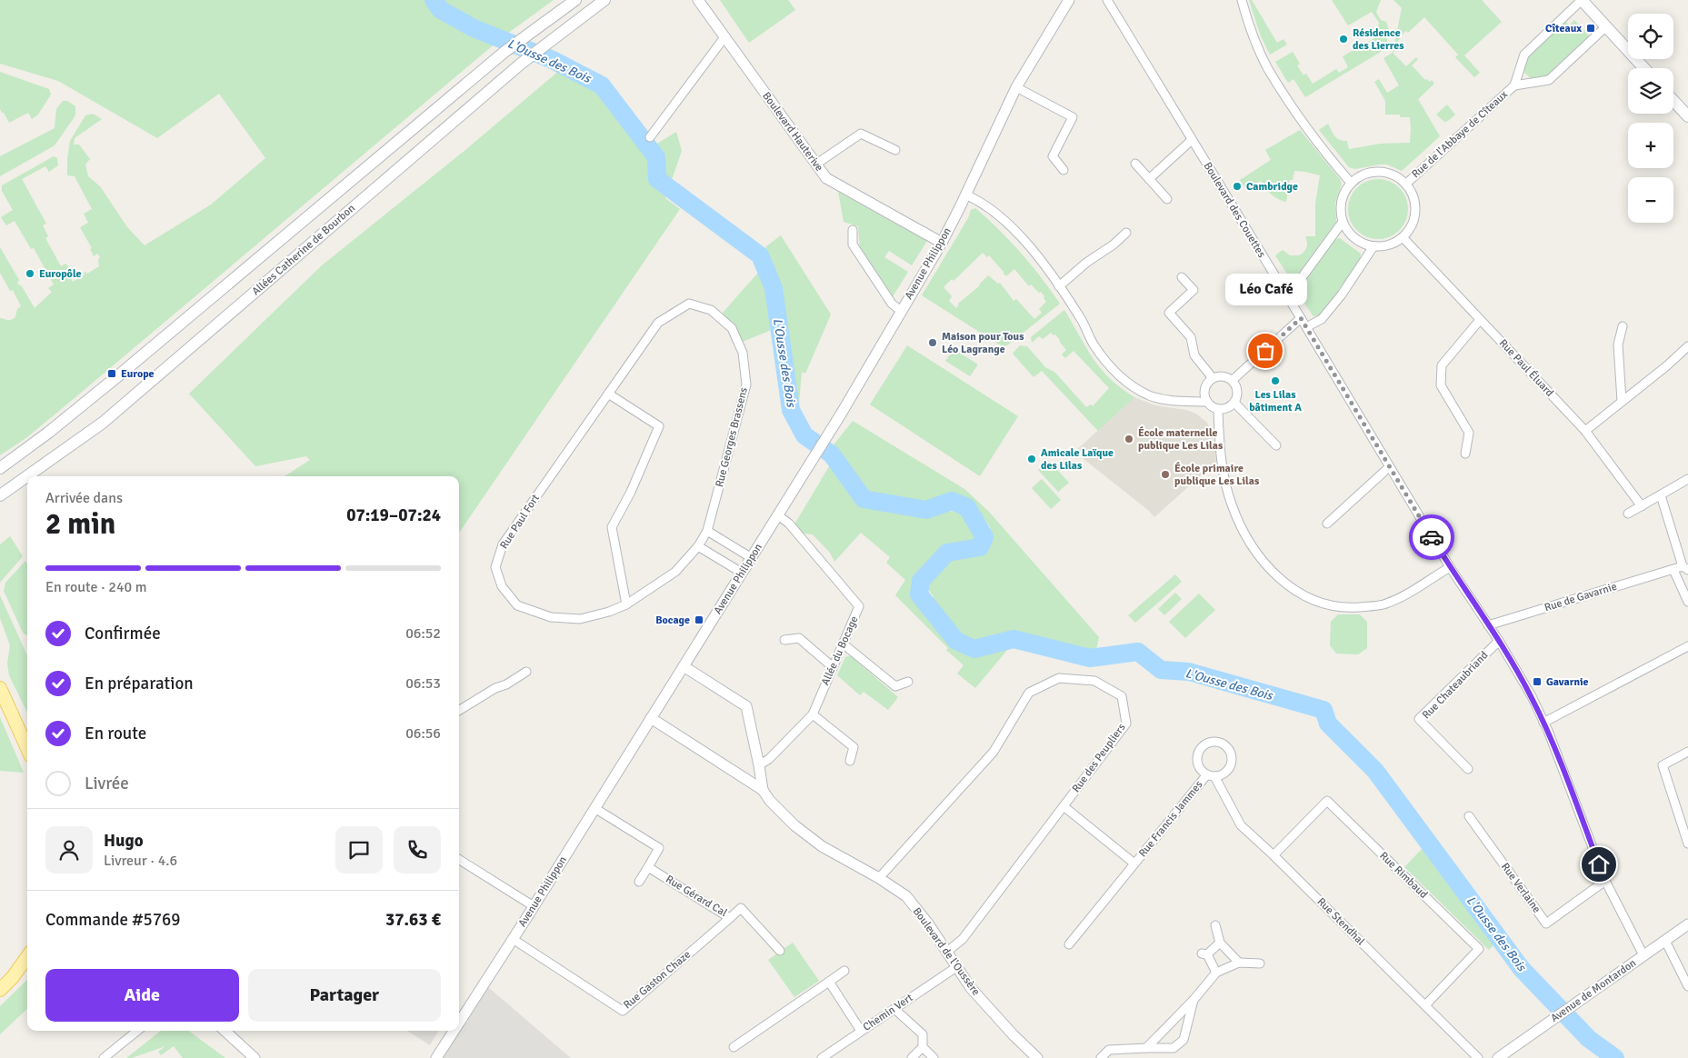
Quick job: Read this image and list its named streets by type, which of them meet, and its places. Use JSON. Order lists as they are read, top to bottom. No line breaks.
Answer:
{"streets":{"main road":["Allées Catherine de Bourbon"],"street":["Boulevard Hauterive","Rue de l'Abbaye de Cîteaux","Boulevard des Couettes","Avenue Philippon","Rue Paul Éluard","Rue Georges Brassens","Rue Paul Fort","Rue de Gavarnie","Allée du Bocage","Rue Chateaubriand","Rue des Peupliers","Rue Francis Jammes","Rue Rimbaud","Rue Verlaine","Rue Gérard Cal","Rue Stendhal","Boulevard de l'Oussère","Rue Gaston Chaze","Avenue de Montardon","Chemin Vert"]},"crossings":[["Boulevard Hauterive","Avenue Philippon"],["Rue de l'Abbaye de Cîteaux","Rue Paul Éluard"],["Boulevard des Couettes","Rue de Gavarnie"],["Boulevard des Couettes","Rue Chateaubriand"],["Boulevard des Couettes","Rue Verlaine"],["Boulevard des Couettes","Avenue de Montardon"],["Avenue Philippon","Allée du Bocage"],["Avenue Philippon","Boulevard de l'Oussère"],["Avenue Philippon","Rue Gaston Chaze"],["Rue Georges Brassens","Rue Paul Fort"],["Rue des Peupliers","Rue Francis Jammes"],["Rue des Peupliers","Boulevard de l'Oussère"],["Rue Francis Jammes","Rue Stendhal"],["Rue Rimbaud","Rue Stendhal"],["Rue Gérard Cal","Rue Gaston Chaze"],["Boulevard de l'Oussère","Chemin Vert"]],"water":["L'Ousse des Bois"],"places":{"transit":["Cîteaux","Europe","Bocage","Gavarnie"],"other":["Résidence des Lierres","Cambridge","Europôle","Maison pour Tous Léo Lagrange","Léo Café","Les Lilas bâtiment A","École maternelle publique Les Lilas","Amicale Laïque des Lilas","École primaire publique Les Lilas"]},"page":{"map_buttons":["+","−"],"bubble":"Léo Café","heading":["2 min","Arrivée dans","07:19–07:24"],"panel":["Hugo","Livreur · 4.6","Commande #5769","37.63 €"],"bar":"En route · 240 m","list":[["Confirmée","06:52"],["En préparation","06:53"],["En route","06:56"],"Livrée"],"buttons":["Aide","Partager"]}}
